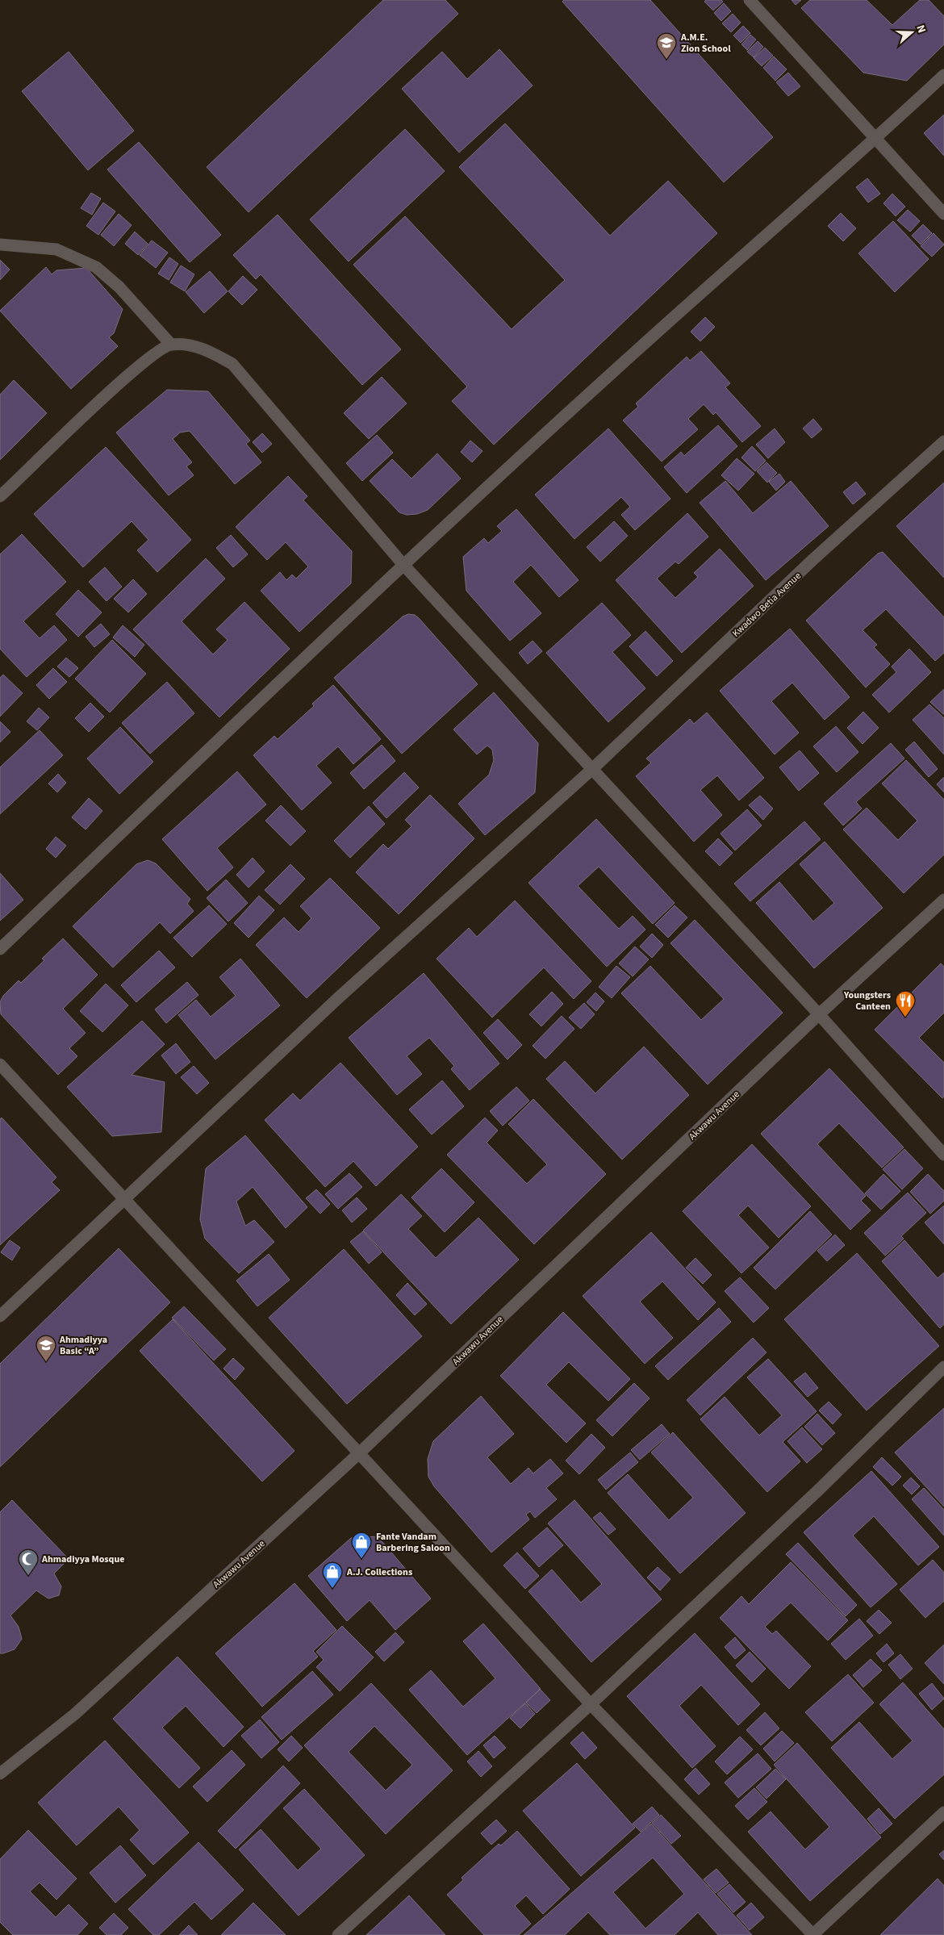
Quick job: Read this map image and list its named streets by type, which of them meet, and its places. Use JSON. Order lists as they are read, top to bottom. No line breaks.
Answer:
{"streets":{"street":["Kwadwo Betia Avenue","Akwawu Avenue"]},"places":{"school or university":["A.M.E. Zion School","Ahmadiyya Basic “A”"],"restaurant":["Youngsters Canteen"],"shop":["Fante Vandam Barbering Saloon","A.J. Collections"],"mosque":["Ahmadiyya Mosque"]},"north":"right"}
